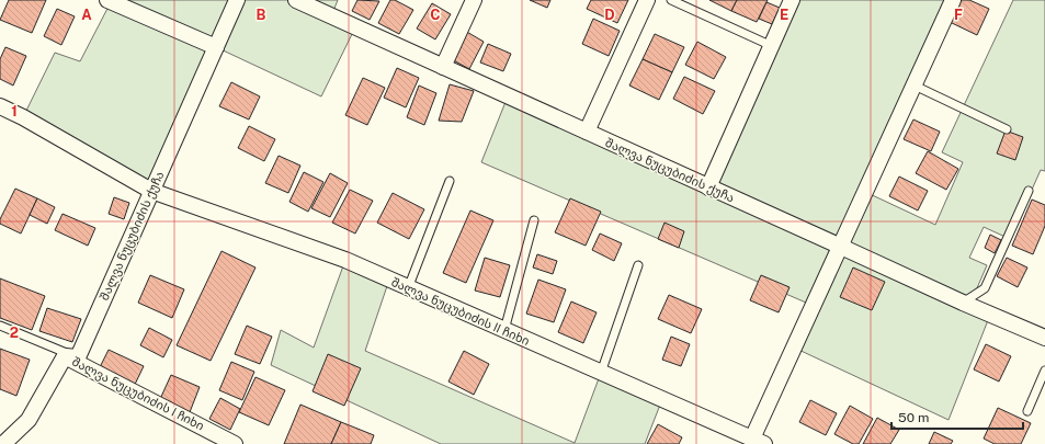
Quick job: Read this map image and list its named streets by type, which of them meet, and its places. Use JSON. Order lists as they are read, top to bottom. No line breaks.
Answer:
{"streets":{"street":["შალვა ნუცუბიძის ქუჩა","შალვა ნუცუბიძის II ჩიხი","შალვა ნუცუბიძის I ჩიხი"]},"crossings":[["შალვა ნუცუბიძის ქუჩა","შალვა ნუცუბიძის II ჩიხი"],["შალვა ნუცუბიძის ქუჩა","შალვა ნუცუბიძის I ჩიხი"]],"scale_bar":"50 m","grid":{"columns":["A","B","C","D","E","F"],"rows":["1","2"]}}
